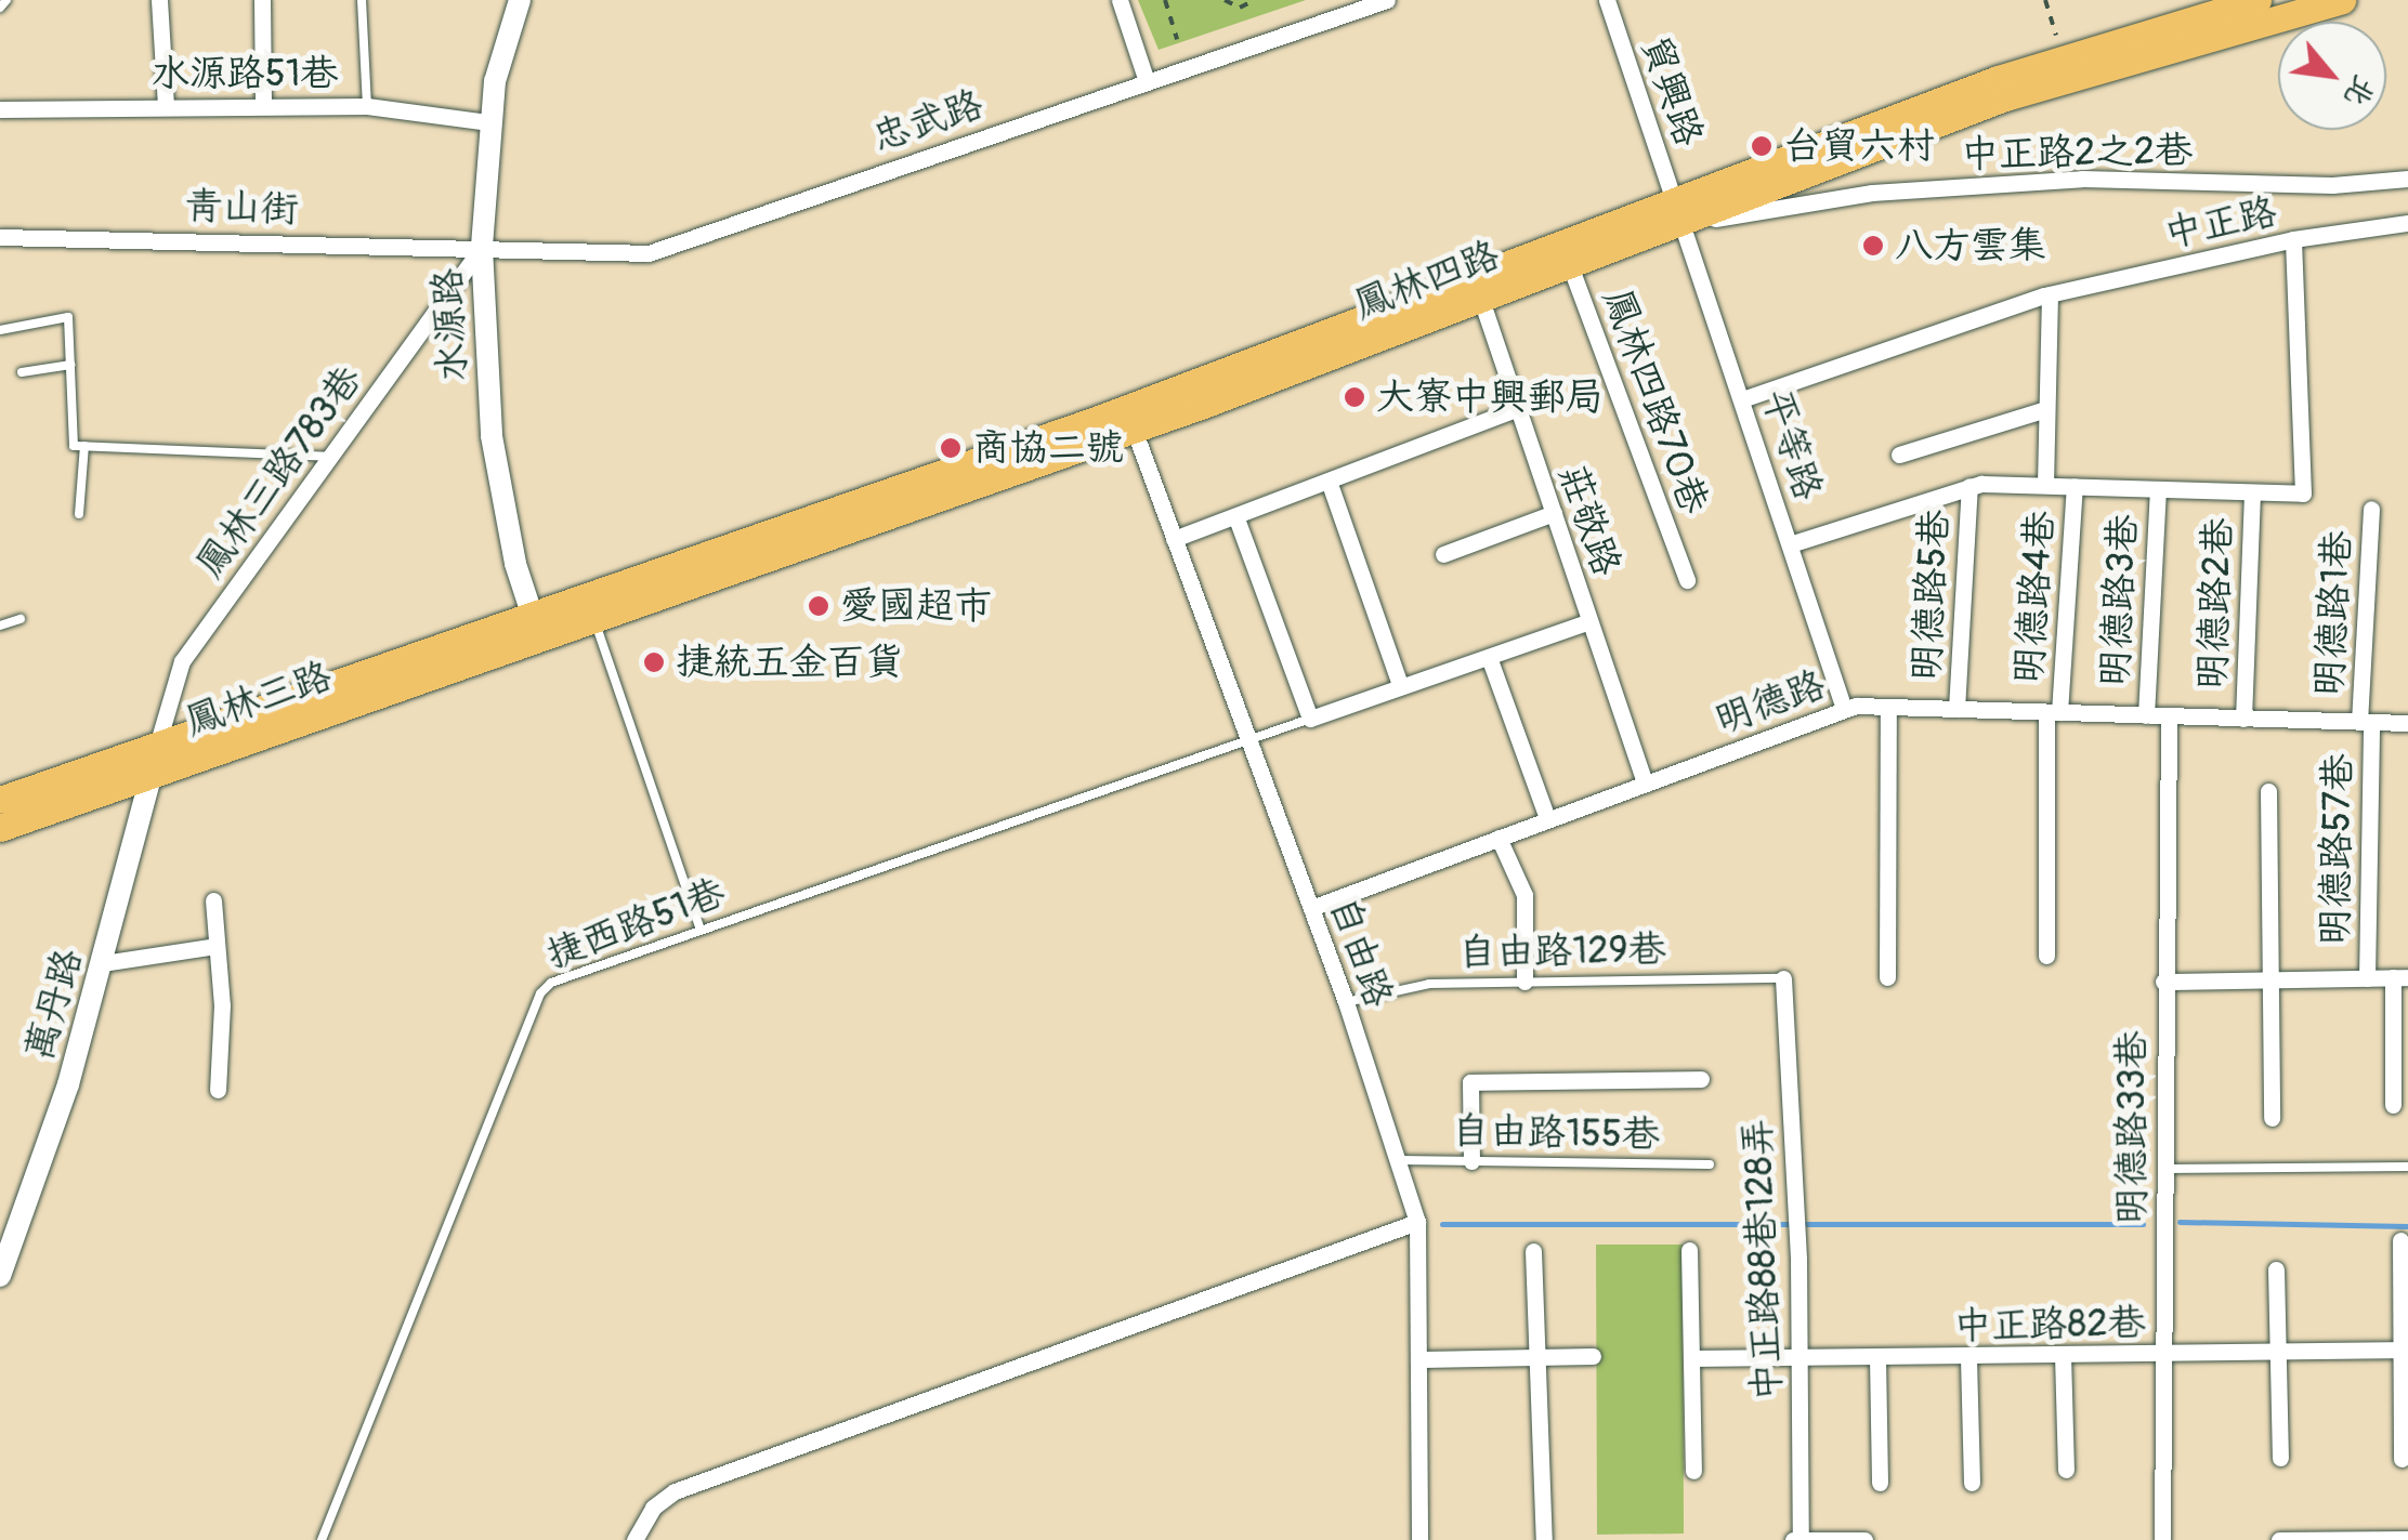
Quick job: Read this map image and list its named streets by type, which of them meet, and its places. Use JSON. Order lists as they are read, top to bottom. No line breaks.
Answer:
{"streets":{"main road":["鳳林四路","鳳林三路"],"street":["水源路51巷","貿興路","忠武路","中正路2之2巷","青山街","中正路","水源路","鳳林四路70巷","平等路","鳳林三路783巷","莊敬路","明德路5巷","明德路4巷","明德路3巷","明德路2巷","明德路1巷","明德路","明德路57巷","自由路","萬丹路","明德路33巷","中正路88巷128弄","中正路82巷"],"lane":["捷西路51巷","自由路129巷","自由路155巷"]},"crossings":[["水源路51巷","水源路"],["貿興路","中正路2之2巷"],["貿興路","鳳林四路"],["貿興路","平等路"],["忠武路","青山街"],["忠武路","水源路"],["忠武路","鳳林三路783巷"],["中正路2之2巷","鳳林四路"],["中正路2之2巷","平等路"],["青山街","水源路"],["青山街","鳳林三路783巷"],["中正路","平等路"],["鳳林四路","水源路"],["鳳林四路","鳳林四路70巷"],["鳳林四路","平等路"],["鳳林四路","莊敬路"],["鳳林四路","鳳林三路"],["鳳林四路","自由路"],["水源路","鳳林三路783巷"],["水源路","鳳林三路"],["平等路","明德路"],["鳳林三路783巷","鳳林三路"],["鳳林三路783巷","萬丹路"],["莊敬路","明德路"],["明德路5巷","明德路"],["明德路4巷","明德路"],["明德路3巷","明德路"],["明德路2巷","明德路"],["明德路1巷","明德路"],["明德路1巷","明德路57巷"],["鳳林三路","萬丹路"],["明德路","明德路57巷"],["明德路","自由路"],["明德路","明德路33巷"],["捷西路51巷","自由路"],["自由路129巷","自由路"],["自由路129巷","中正路88巷128弄"],["自由路","自由路155巷"],["明德路33巷","中正路82巷"],["中正路88巷128弄","中正路82巷"]],"places":["台貿六村","八方雲集","大寮中興郵局","商協二號","愛國超市","捷統五金百貨"],"north":"bottom right"}
